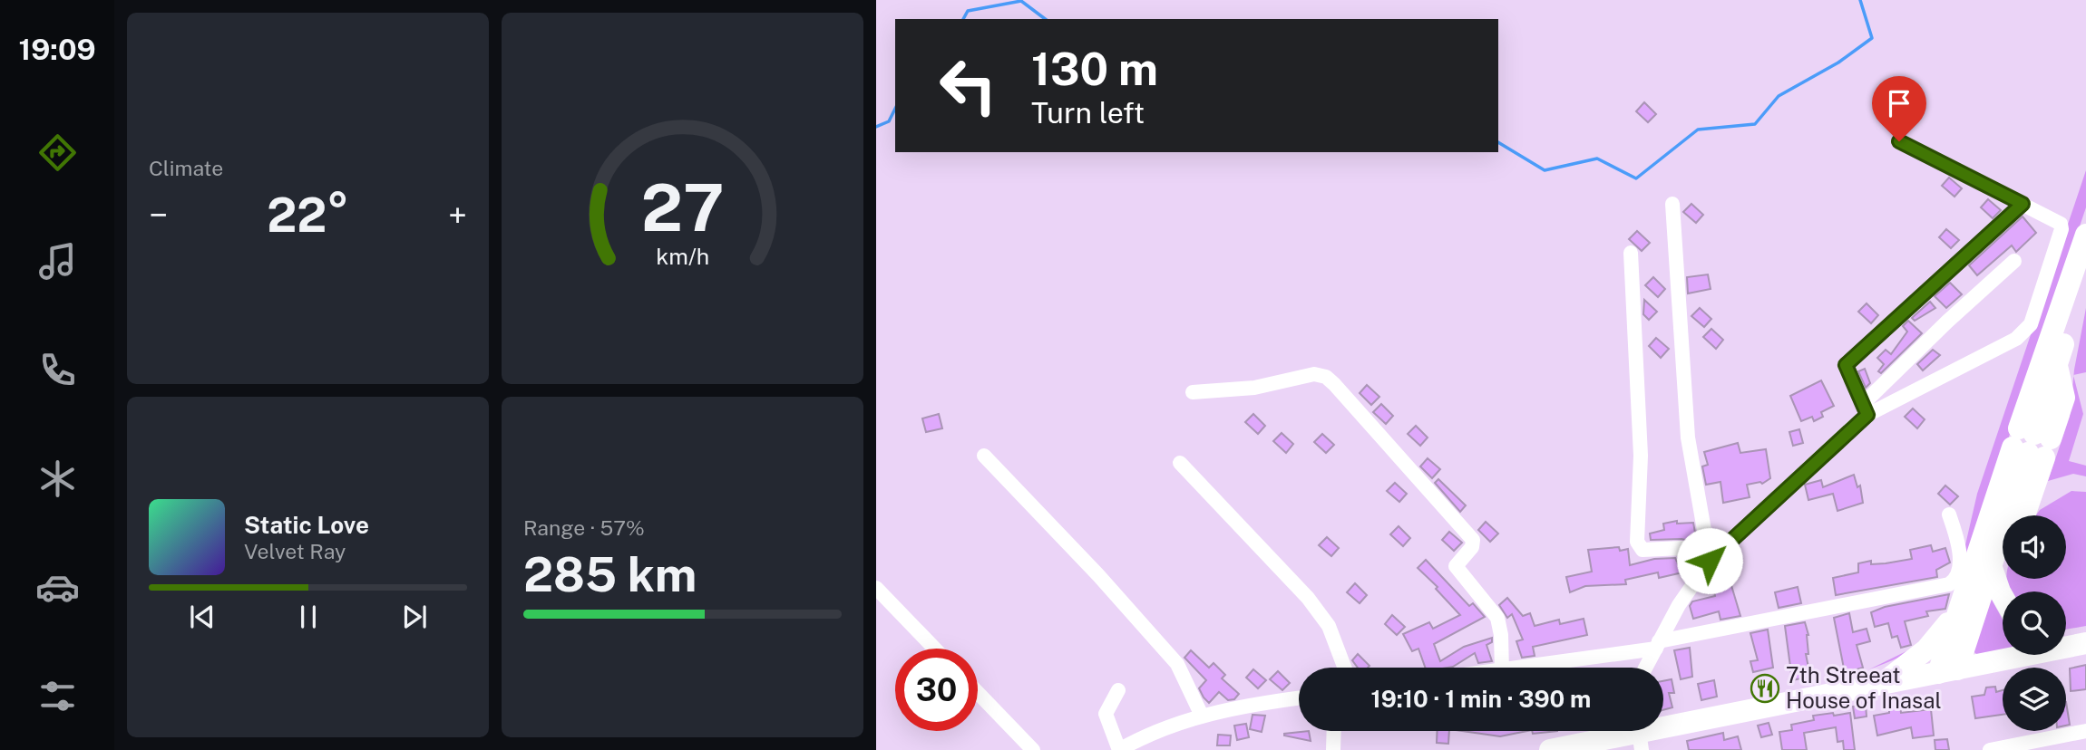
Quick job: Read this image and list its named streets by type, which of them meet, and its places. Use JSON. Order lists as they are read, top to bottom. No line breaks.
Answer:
{"places":{"restaurant":["7th Streeat House of Inasal"]},"page":{"tabs":"19:09","tile":["Climate",["Range · 57%","285 km"]],"turn":["130 m","Turn left"],"heat":["−","22°","+"],"song":["Static Love","Velvet Ray"],"limit":"30","trip":"19:10 · 1 min · 390 m","gauge":["27","km/h"]}}
